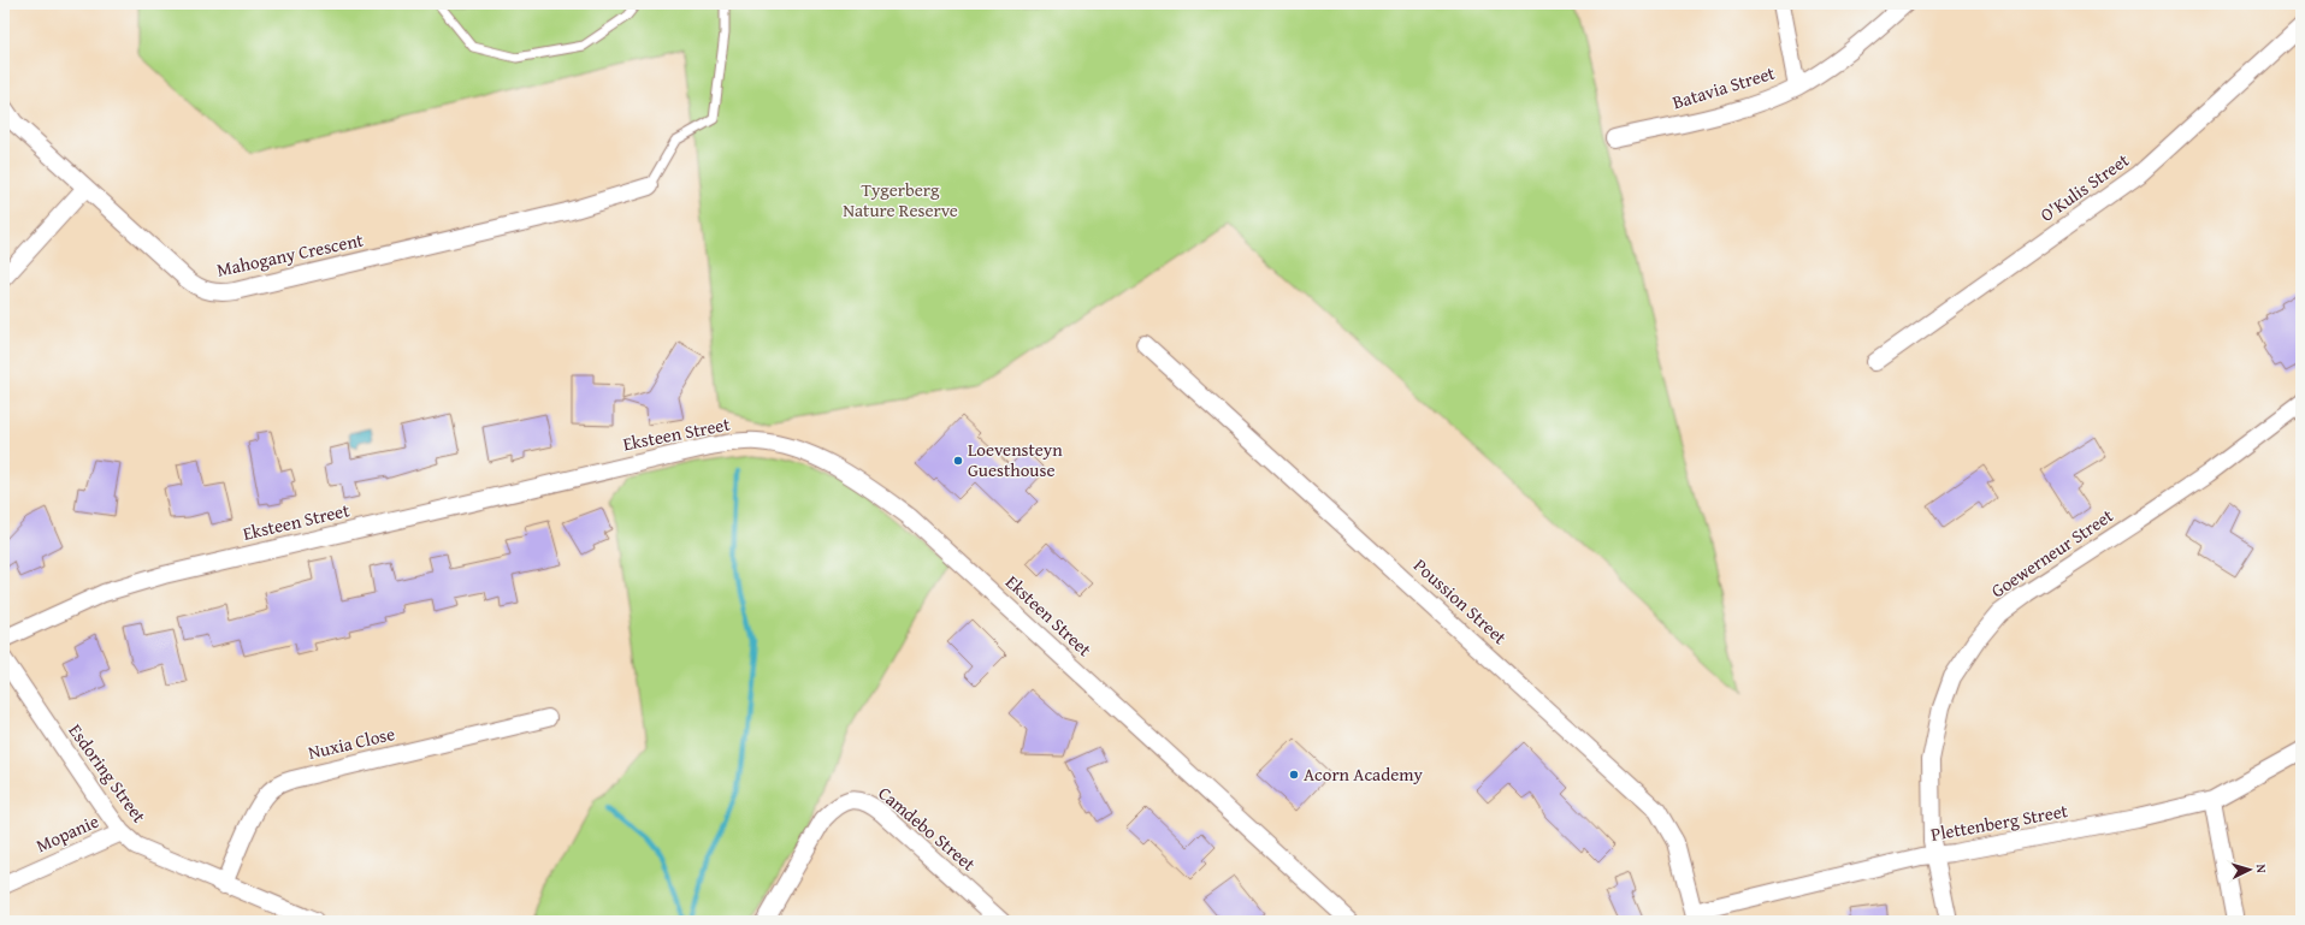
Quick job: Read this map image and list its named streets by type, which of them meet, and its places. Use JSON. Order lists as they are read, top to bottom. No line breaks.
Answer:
{"streets":{"street":["Batavia Street","O'Kulis Street","Mahogany Crescent","Eksteen Street","Goewerneur Street","Poussion Street","Nuxia Close","Esdoring Street","Plettenberg Street","Camdebo Street","Mopanie"]},"crossings":[["Goewerneur Street","Plettenberg Street"],["Poussion Street","Plettenberg Street"],["Nuxia Close","Esdoring Street"],["Esdoring Street","Mopanie"]],"parks":["Tygerberg Nature Reserve"],"places":["Loevensteyn Guesthouse","Acorn Academy"],"north":"right"}
